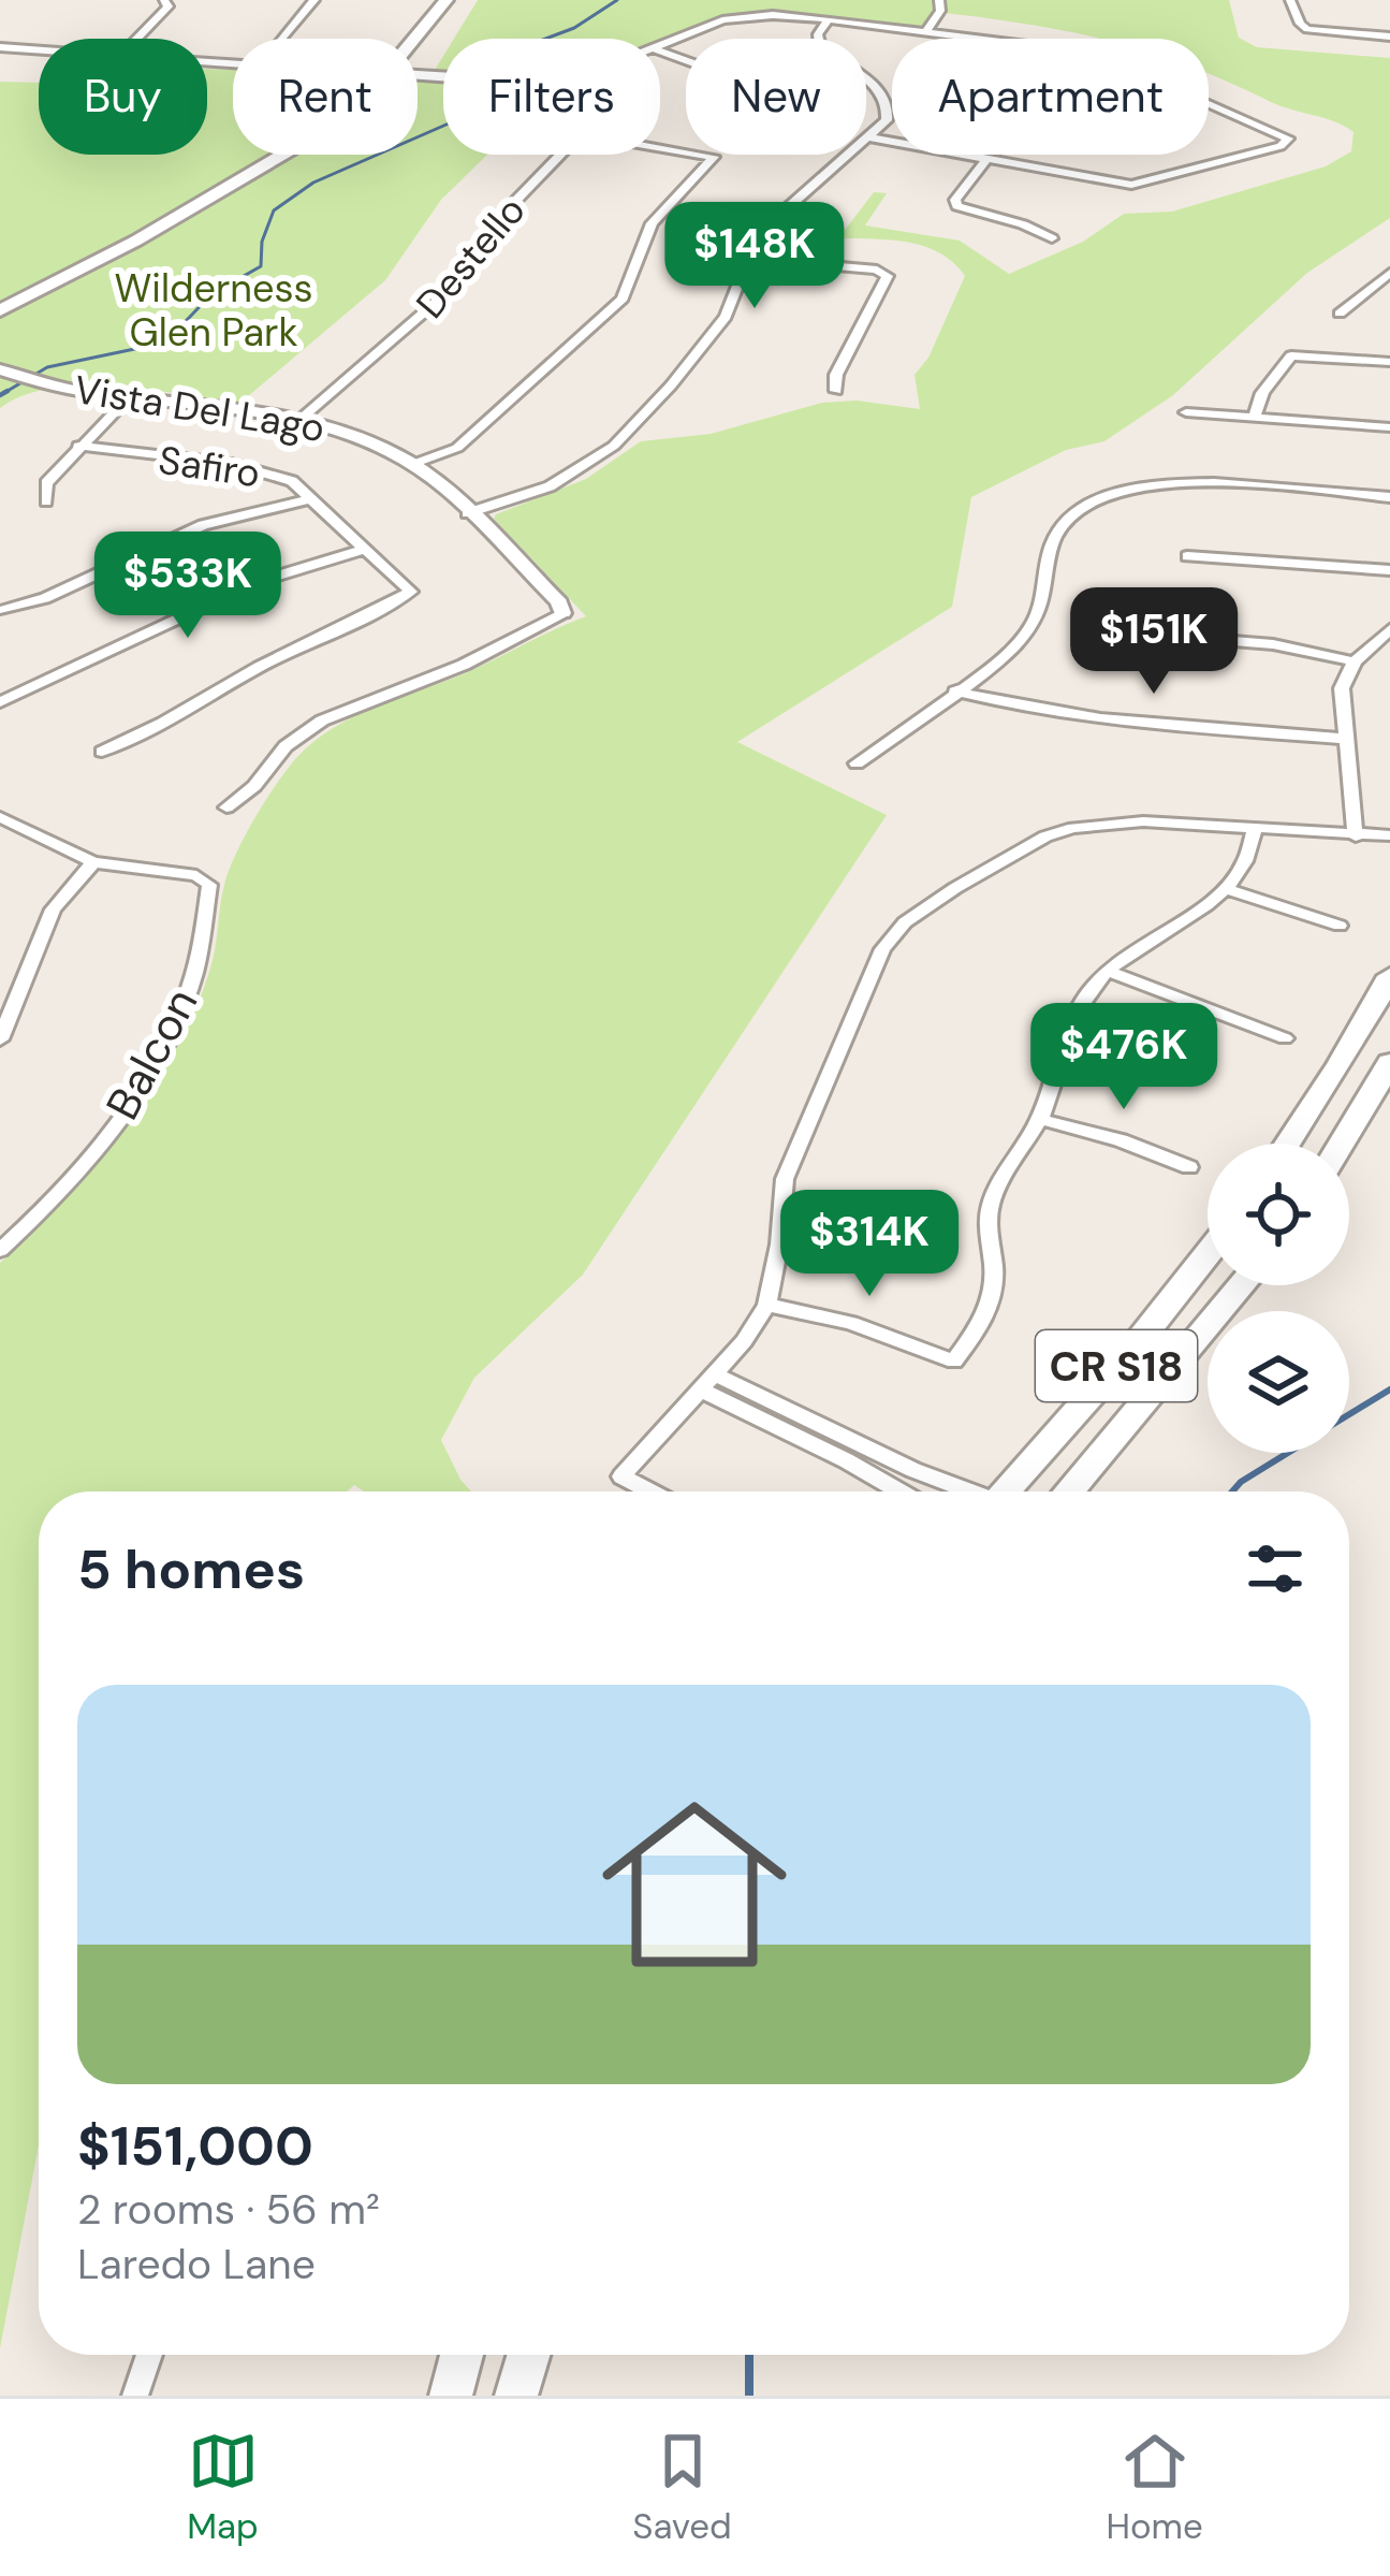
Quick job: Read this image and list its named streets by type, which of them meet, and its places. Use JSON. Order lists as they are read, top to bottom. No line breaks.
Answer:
{"streets":{"main road":["CR S18"],"street":["Destello","Vista Del Lago","Safiro","Balcon"]},"crossings":[["Destello","Vista Del Lago"]],"parks":["Wilderness Glen Park"],"page":{"chip":["Buy","Rent","Filters","New","Apartment"],"price":["$148K","$533K","$151K","$476K","$314K"],"heading":"5 homes","list":[{"name":"$151,000","note":"2 rooms · 56 m² · Laredo Lane"}],"tabs":["Map","Saved","Home"]}}
